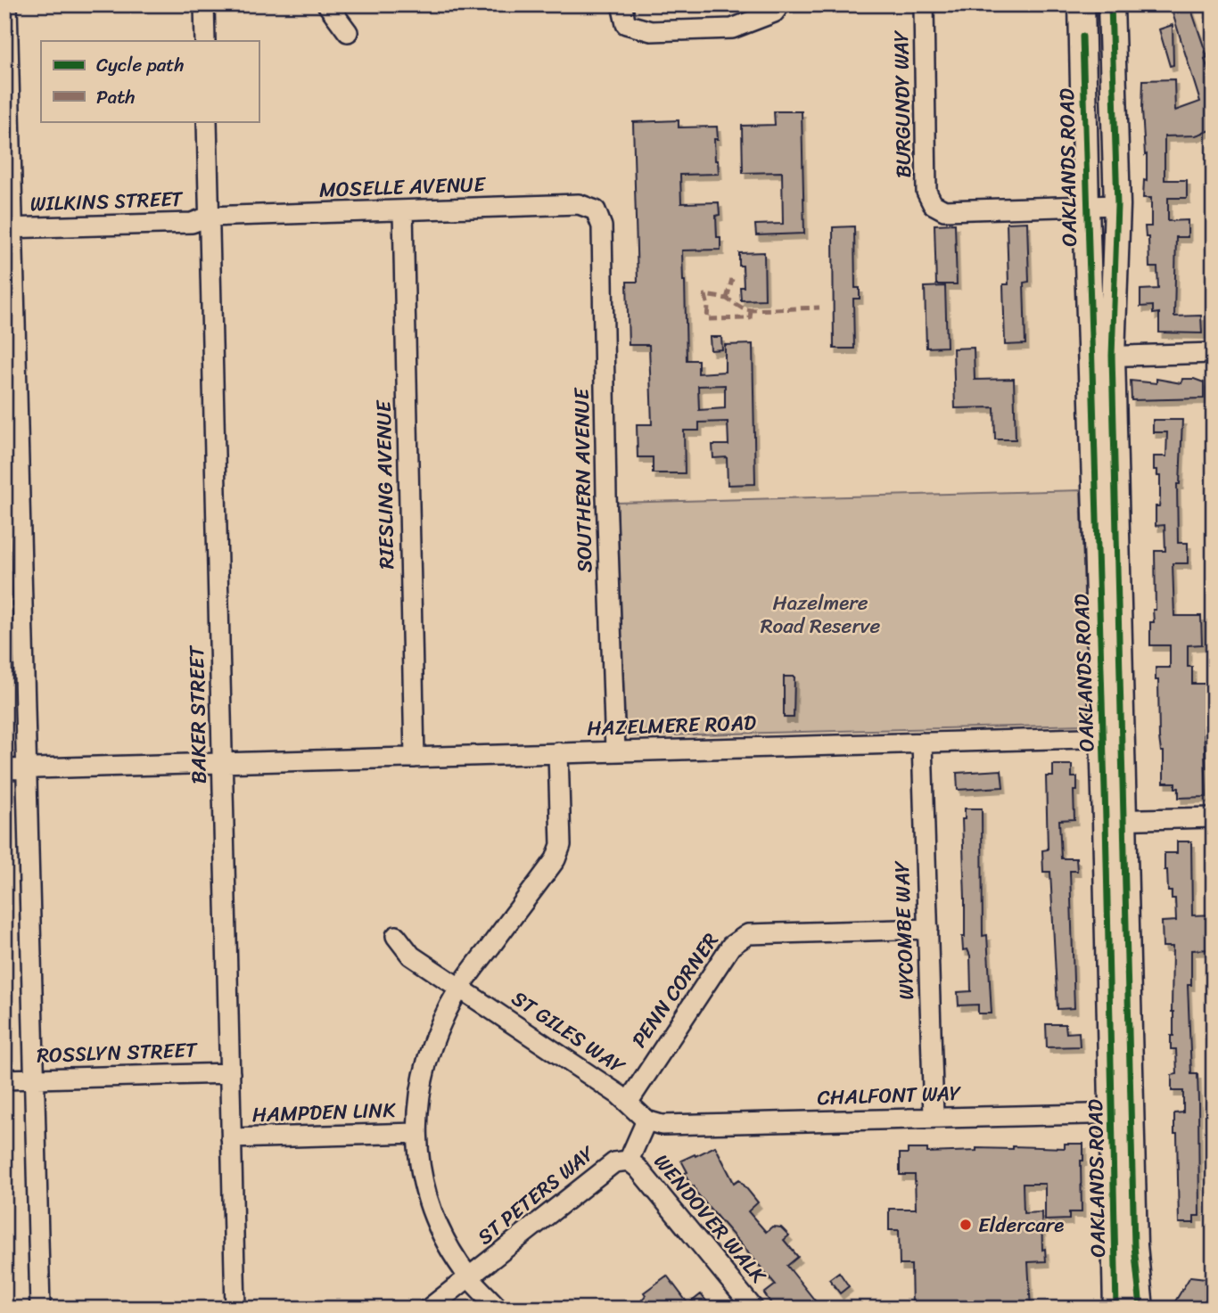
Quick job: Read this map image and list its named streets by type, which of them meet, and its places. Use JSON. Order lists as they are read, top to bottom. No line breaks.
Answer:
{"streets":{"main road":["OAKLANDS ROAD"],"street":["BURGUNDY WAY","MOSELLE AVENUE","WILKINS STREET","SOUTHERN AVENUE","RIESLING AVENUE","BAKER STREET","HAZELMERE ROAD","WYCOMBE WAY","PENN CORNER","ST GILES WAY","ROSSLYN STREET","CHALFONT WAY","HAMPDEN LINK","ST PETERS WAY","WENDOVER WALK"]},"crossings":[["BURGUNDY WAY","OAKLANDS ROAD"],["OAKLANDS ROAD","HAZELMERE ROAD"],["OAKLANDS ROAD","CHALFONT WAY"],["MOSELLE AVENUE","WILKINS STREET"],["MOSELLE AVENUE","SOUTHERN AVENUE"],["MOSELLE AVENUE","RIESLING AVENUE"],["MOSELLE AVENUE","BAKER STREET"],["WILKINS STREET","BAKER STREET"],["SOUTHERN AVENUE","HAZELMERE ROAD"],["RIESLING AVENUE","HAZELMERE ROAD"],["BAKER STREET","HAZELMERE ROAD"],["BAKER STREET","ROSSLYN STREET"],["BAKER STREET","HAMPDEN LINK"],["HAZELMERE ROAD","WYCOMBE WAY"],["WYCOMBE WAY","PENN CORNER"],["WYCOMBE WAY","CHALFONT WAY"],["PENN CORNER","ST GILES WAY"],["ST GILES WAY","CHALFONT WAY"],["ST GILES WAY","ST PETERS WAY"],["CHALFONT WAY","ST PETERS WAY"],["ST PETERS WAY","WENDOVER WALK"]],"parks":["Hazelmere Road Reserve"],"places":["Eldercare"],"legend":["Cycle path","Path"]}
